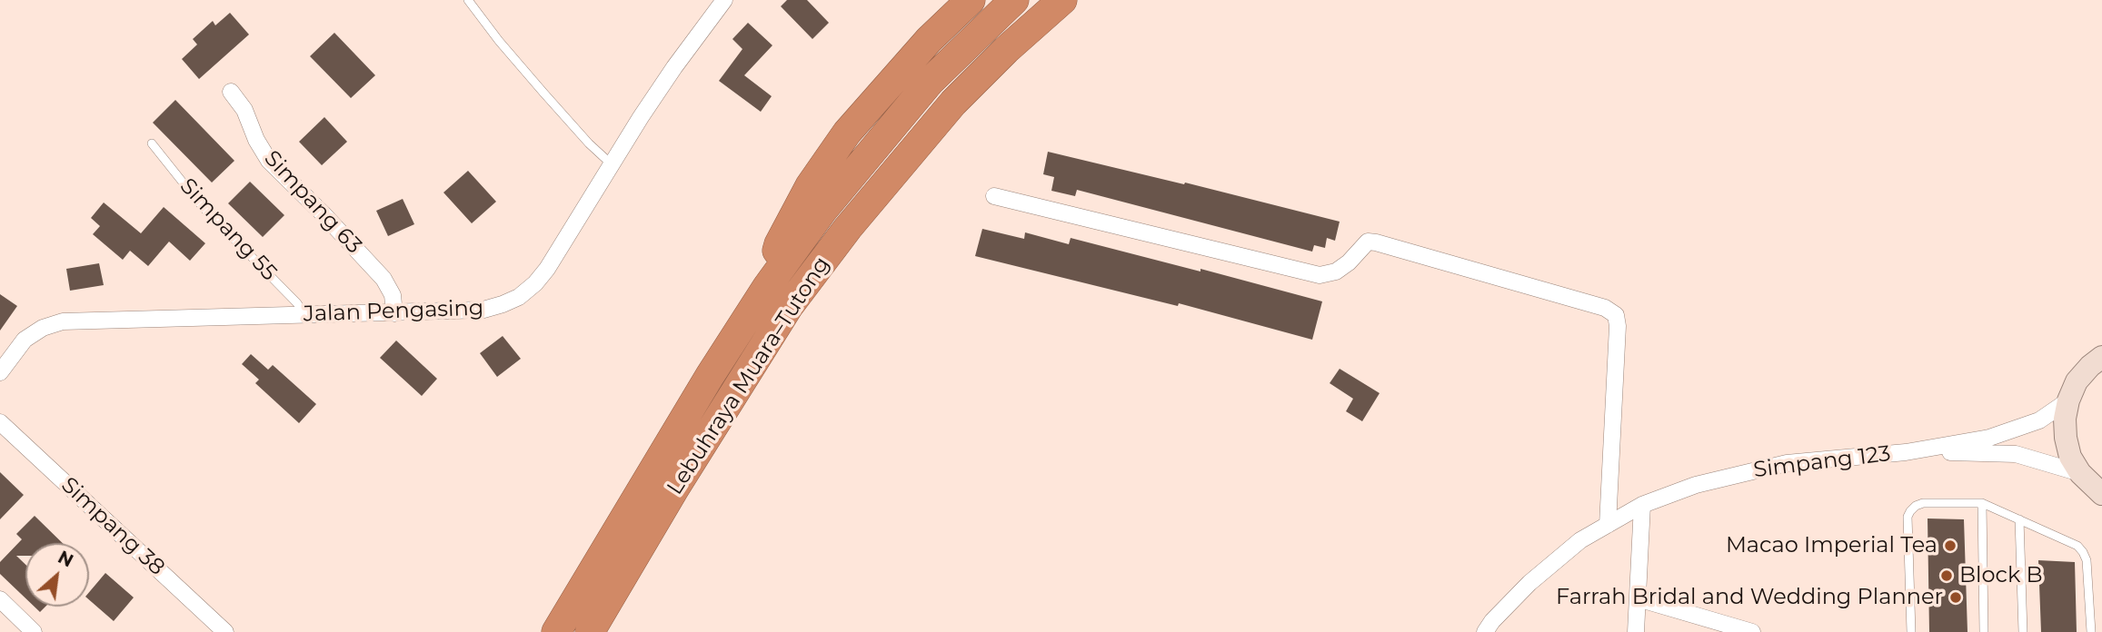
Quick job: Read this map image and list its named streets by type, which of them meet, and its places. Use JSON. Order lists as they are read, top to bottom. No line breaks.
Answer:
{"streets":{"highway":["Lebuhraya Muara–Tutong"],"street":["Simpang 63","Jalan Pengasing","Simpang 123","Simpang 38"],"lane":["Simpang 55"]},"crossings":[["Simpang 63","Jalan Pengasing"],["Simpang 55","Jalan Pengasing"]],"places":["Macao Imperial Tea","Block B","Farrah Bridal and Wedding Planner"],"north":"top right"}
